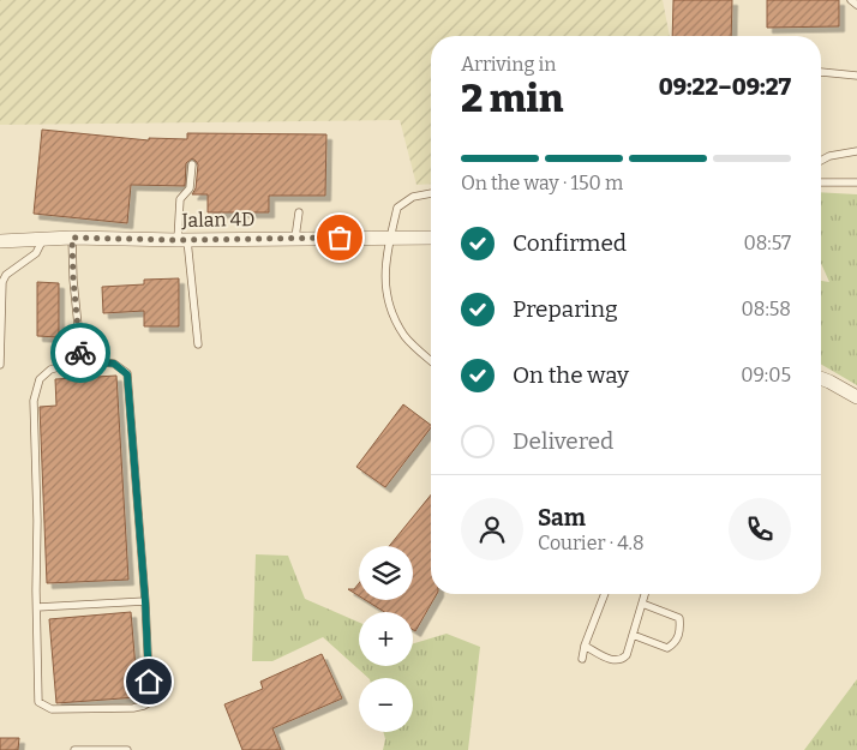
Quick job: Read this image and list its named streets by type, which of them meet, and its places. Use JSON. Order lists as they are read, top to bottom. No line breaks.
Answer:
{"streets":{"street":["Jalan 4D"]},"page":{"heading":["2 min","Arriving in","09:22–09:27"],"panel":["Sam","Courier · 4.8"],"bar":"On the way · 150 m","list":[["Confirmed","08:57"],["Preparing","08:58"],["On the way","09:05"],"Delivered"],"map_buttons":["+","−"]}}
